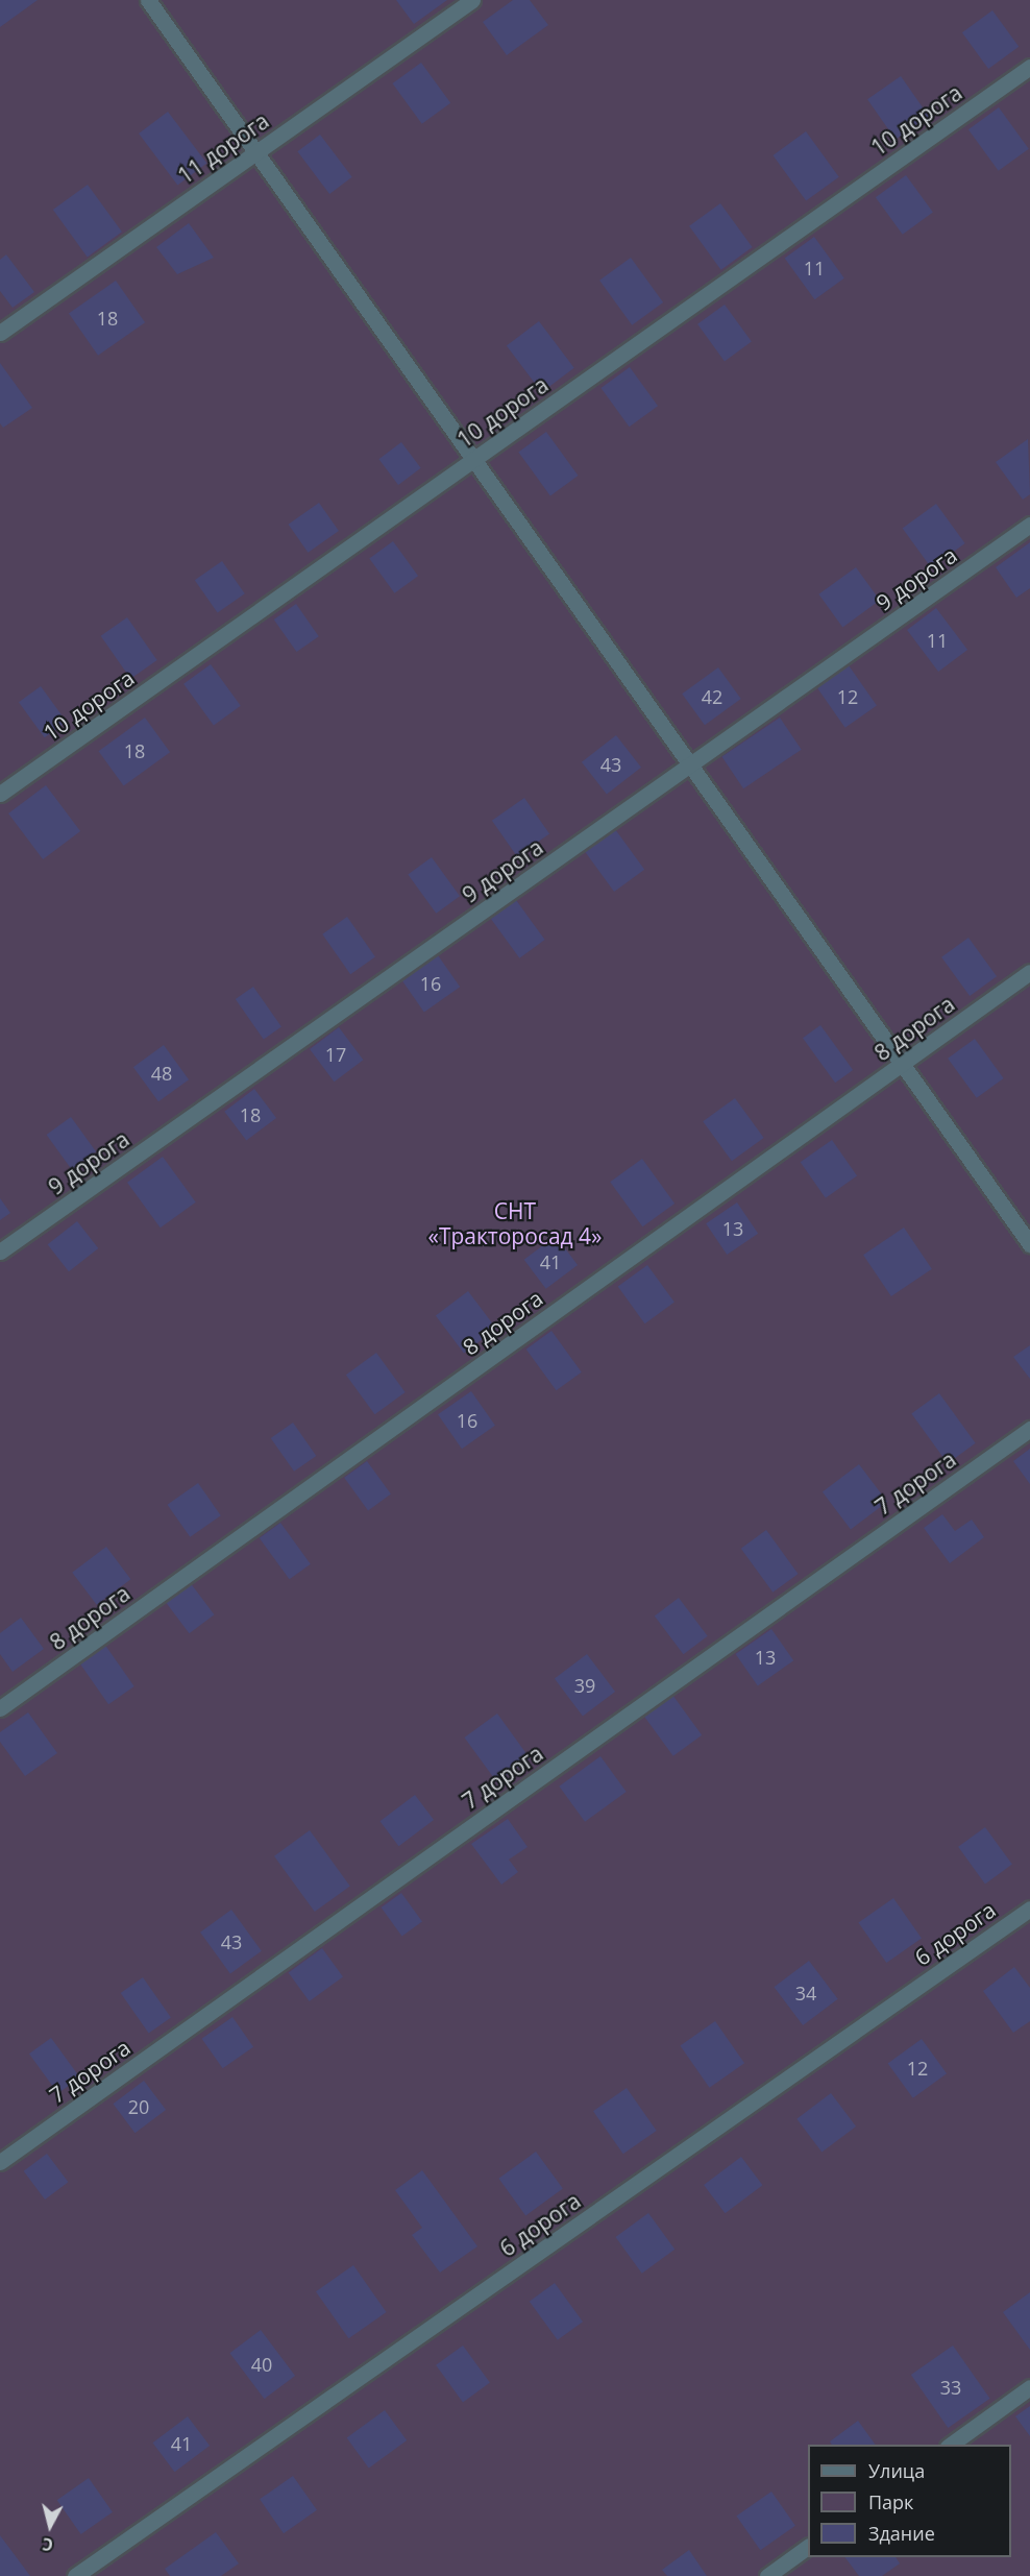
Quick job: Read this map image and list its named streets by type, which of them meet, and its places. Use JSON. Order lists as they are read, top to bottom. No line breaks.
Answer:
{"streets":{"street":["10 дорога","11 дорога","9 дорога","8 дорога","7 дорога","6 дорога"]},"parks":["СНТ «Тракторосад 4»"],"house_numbers":["11","18","11","42","12","18","43","16","17","48","18","13","41","16","13","39","43","34","12","20","40","33","41"],"legend":["Улица","Парк","Здание"],"north":"bottom"}
